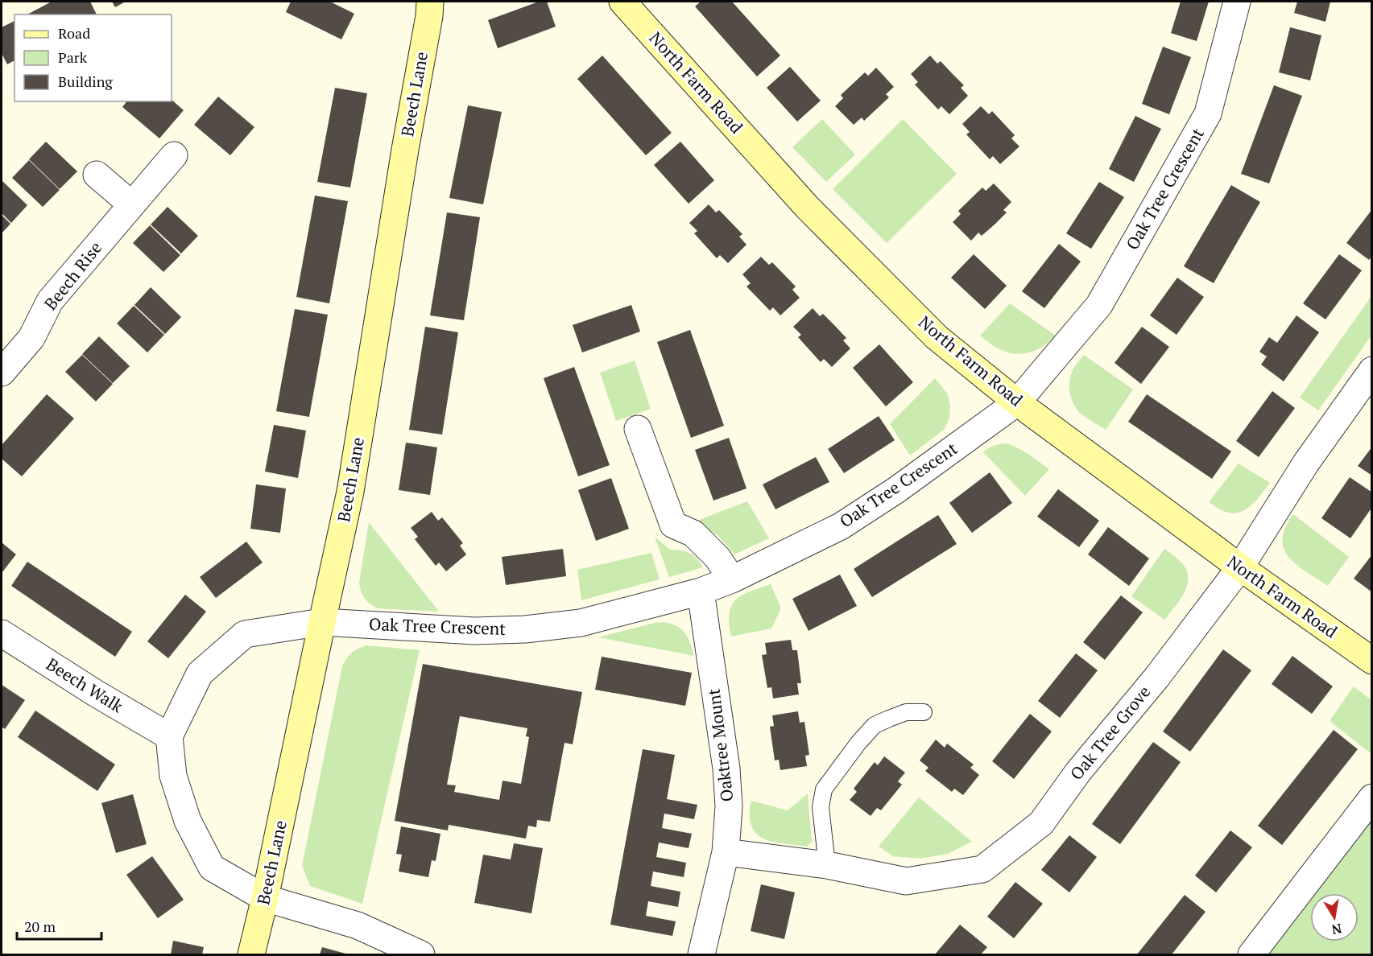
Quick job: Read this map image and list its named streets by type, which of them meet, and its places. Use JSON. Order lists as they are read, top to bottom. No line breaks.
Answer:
{"streets":{"street":["North Farm Road","Beech Lane","Oak Tree Crescent","Beech Rise","Beech Walk","Oak Tree Grove","Oaktree Mount"]},"crossings":[["North Farm Road","Oak Tree Crescent"],["North Farm Road","Oak Tree Grove"],["Beech Lane","Oak Tree Crescent"],["Oak Tree Crescent","Beech Walk"],["Oak Tree Crescent","Oaktree Mount"],["Oak Tree Grove","Oaktree Mount"]],"legend":["Road","Park","Building"],"scale_bar":"20 m","north":"bottom"}
